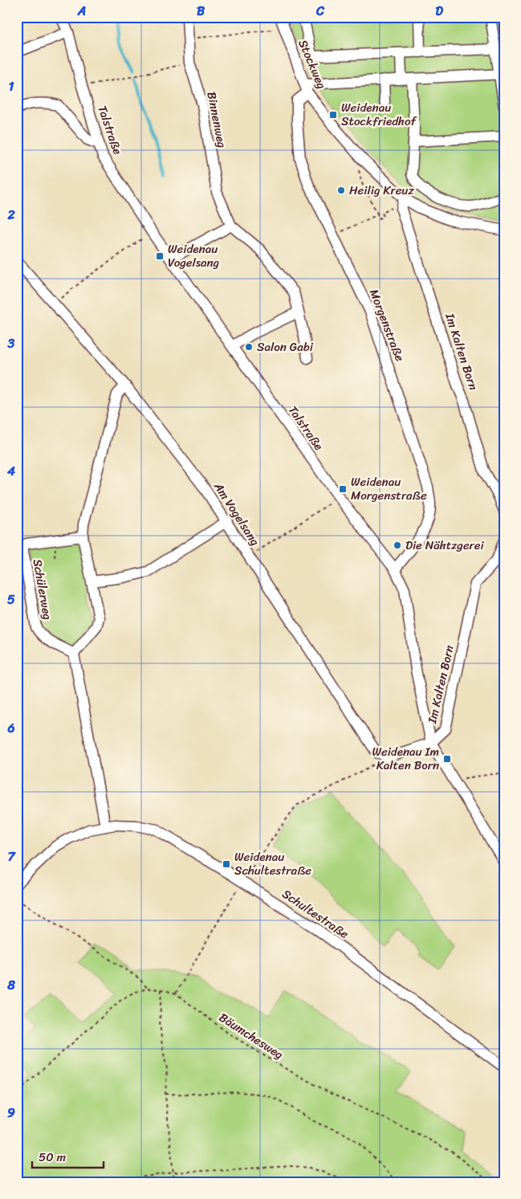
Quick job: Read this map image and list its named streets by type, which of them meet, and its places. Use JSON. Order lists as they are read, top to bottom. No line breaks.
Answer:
{"streets":{"street":["Stockweg","Binnenweg","Talstraße","Morgenstraße","Im Kalten Born","Am Vogelsang","Schülerweg","Schultestraße"],"path":["Bäumchesweg"]},"crossings":[["Stockweg","Morgenstraße"],["Stockweg","Im Kalten Born"],["Talstraße","Morgenstraße"],["Talstraße","Im Kalten Born"]],"places":{"transit":["Weidenau Stockfriedhof","Weidenau Vogelsang","Weidenau Morgenstraße","Weidenau Im Kalten Born","Weidenau Schultestraße"],"other":["Heilig Kreuz","Salon Gabi","Die Nähtzgerei"]},"scale_bar":"50 m","grid":{"columns":["A","B","C","D"],"rows":["1","2","3","4","5","6","7","8","9"]}}
